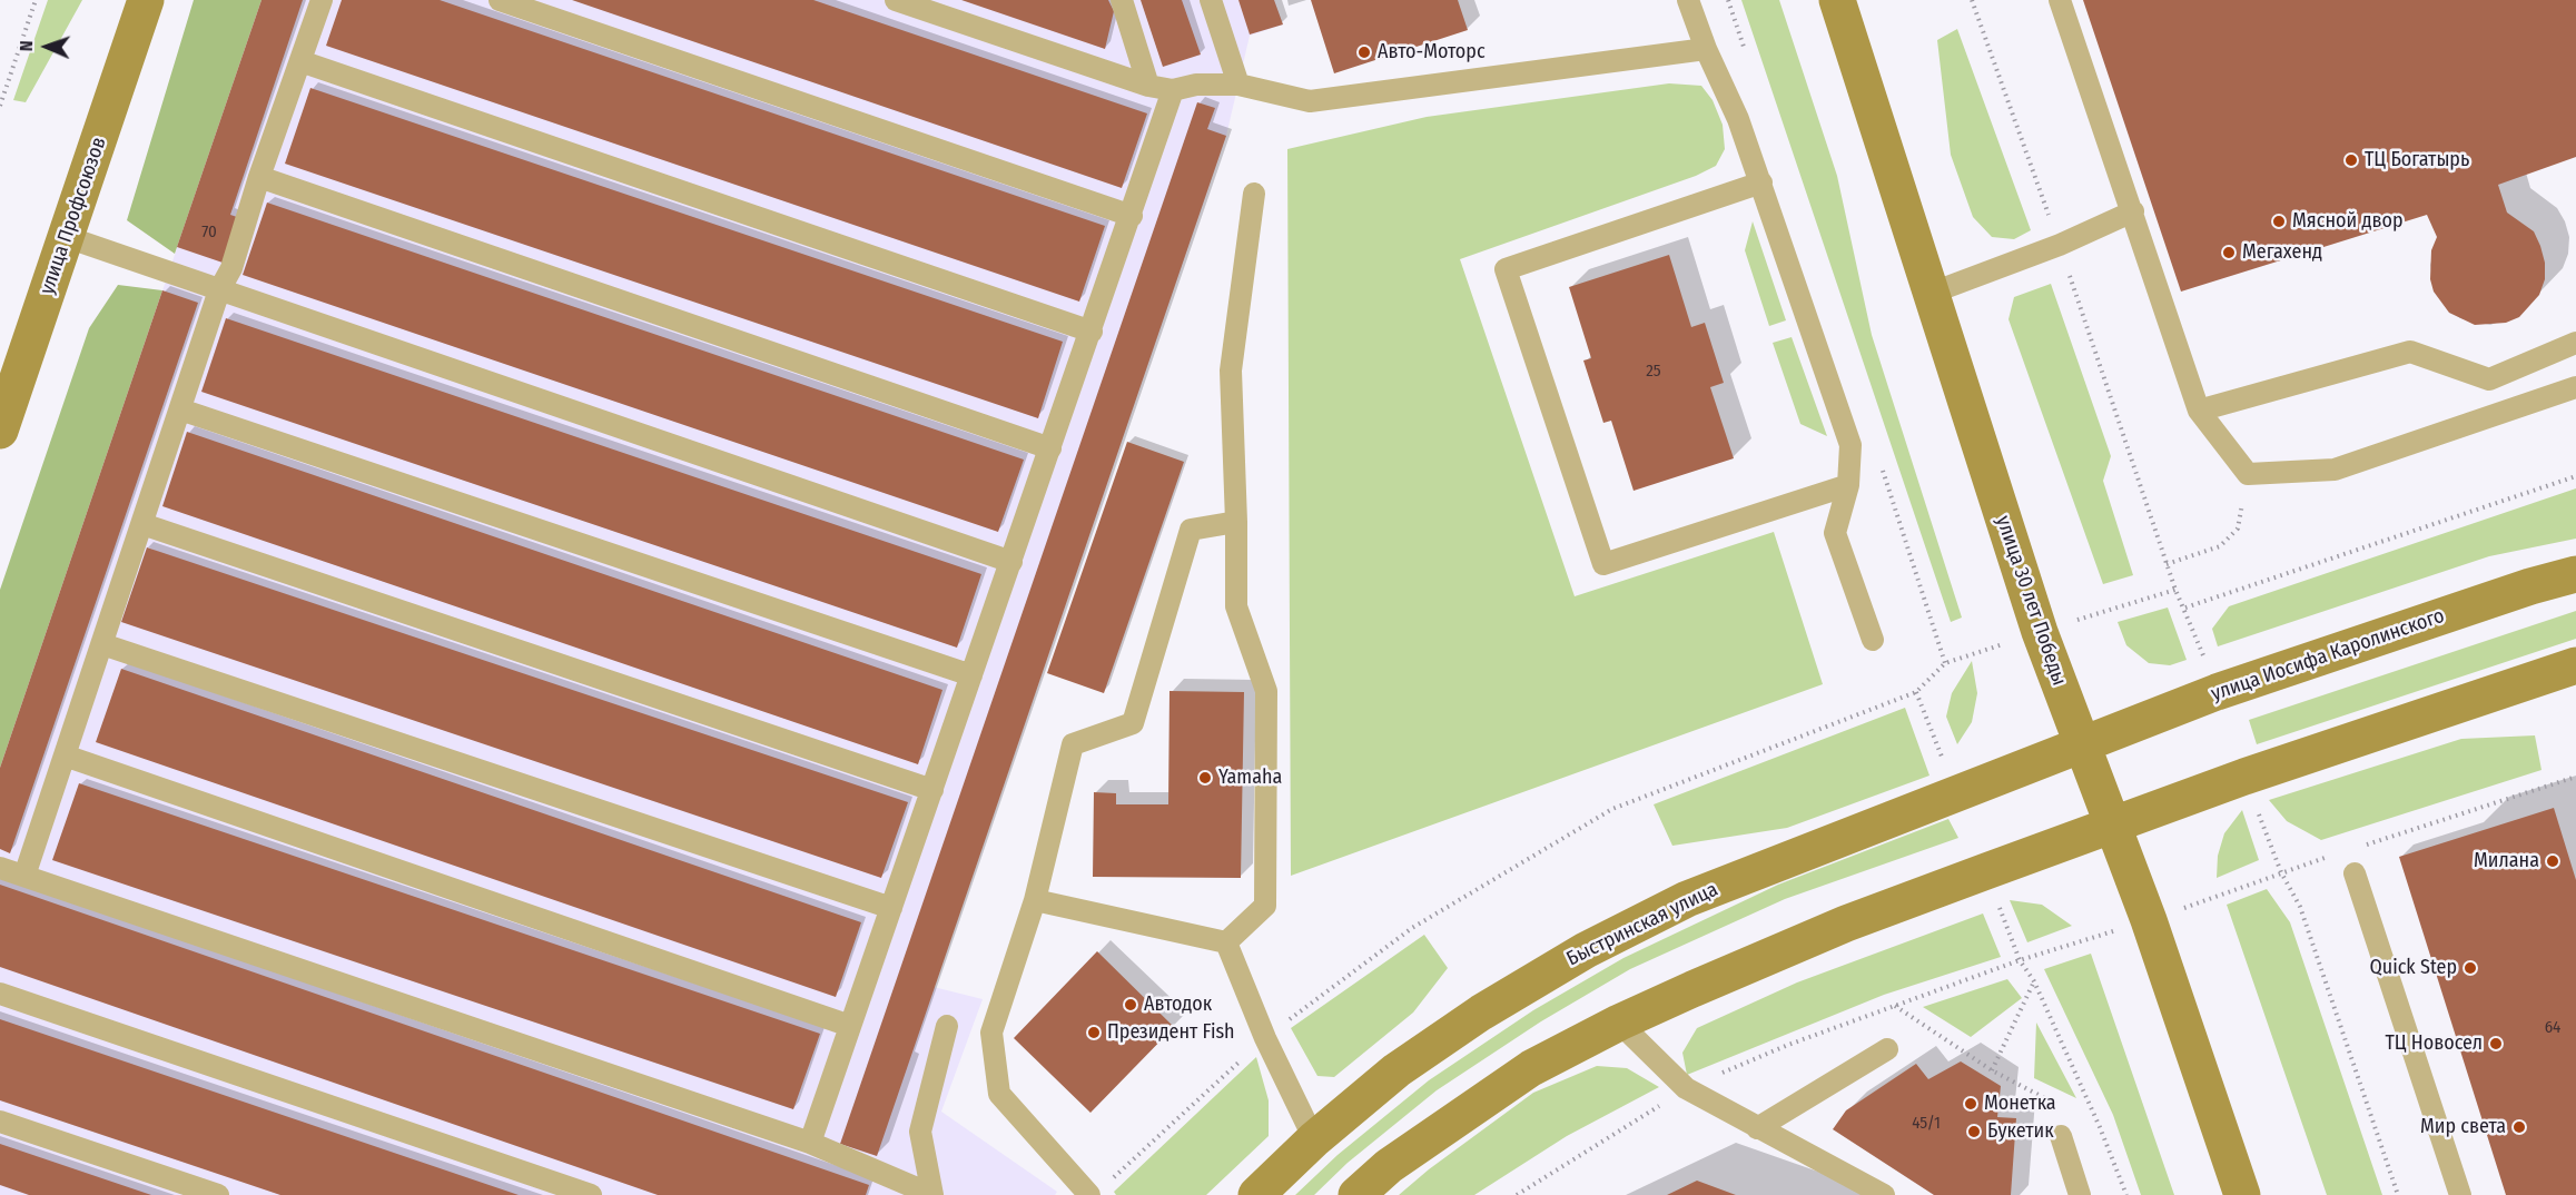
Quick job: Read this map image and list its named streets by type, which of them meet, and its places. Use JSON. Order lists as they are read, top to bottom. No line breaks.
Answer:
{"streets":{"main road":["улица Профсоюзов","улица 30 лет Победы","улица Иосифа Каролинского","Быстринская улица"]},"crossings":[["улица 30 лет Победы","улица Иосифа Каролинского"],["улица 30 лет Победы","Быстринская улица"],["улица Иосифа Каролинского","Быстринская улица"]],"places":["Авто-Моторс","ТЦ Богатырь","Мясной двор","Мегахенд","Yamaha","Милана","Quick Step","Автодок","Президент Fish","ТЦ Новосел","Монетка","Мир света","Букетик"],"house_numbers":["70","25","64","45/1"],"north":"left"}
